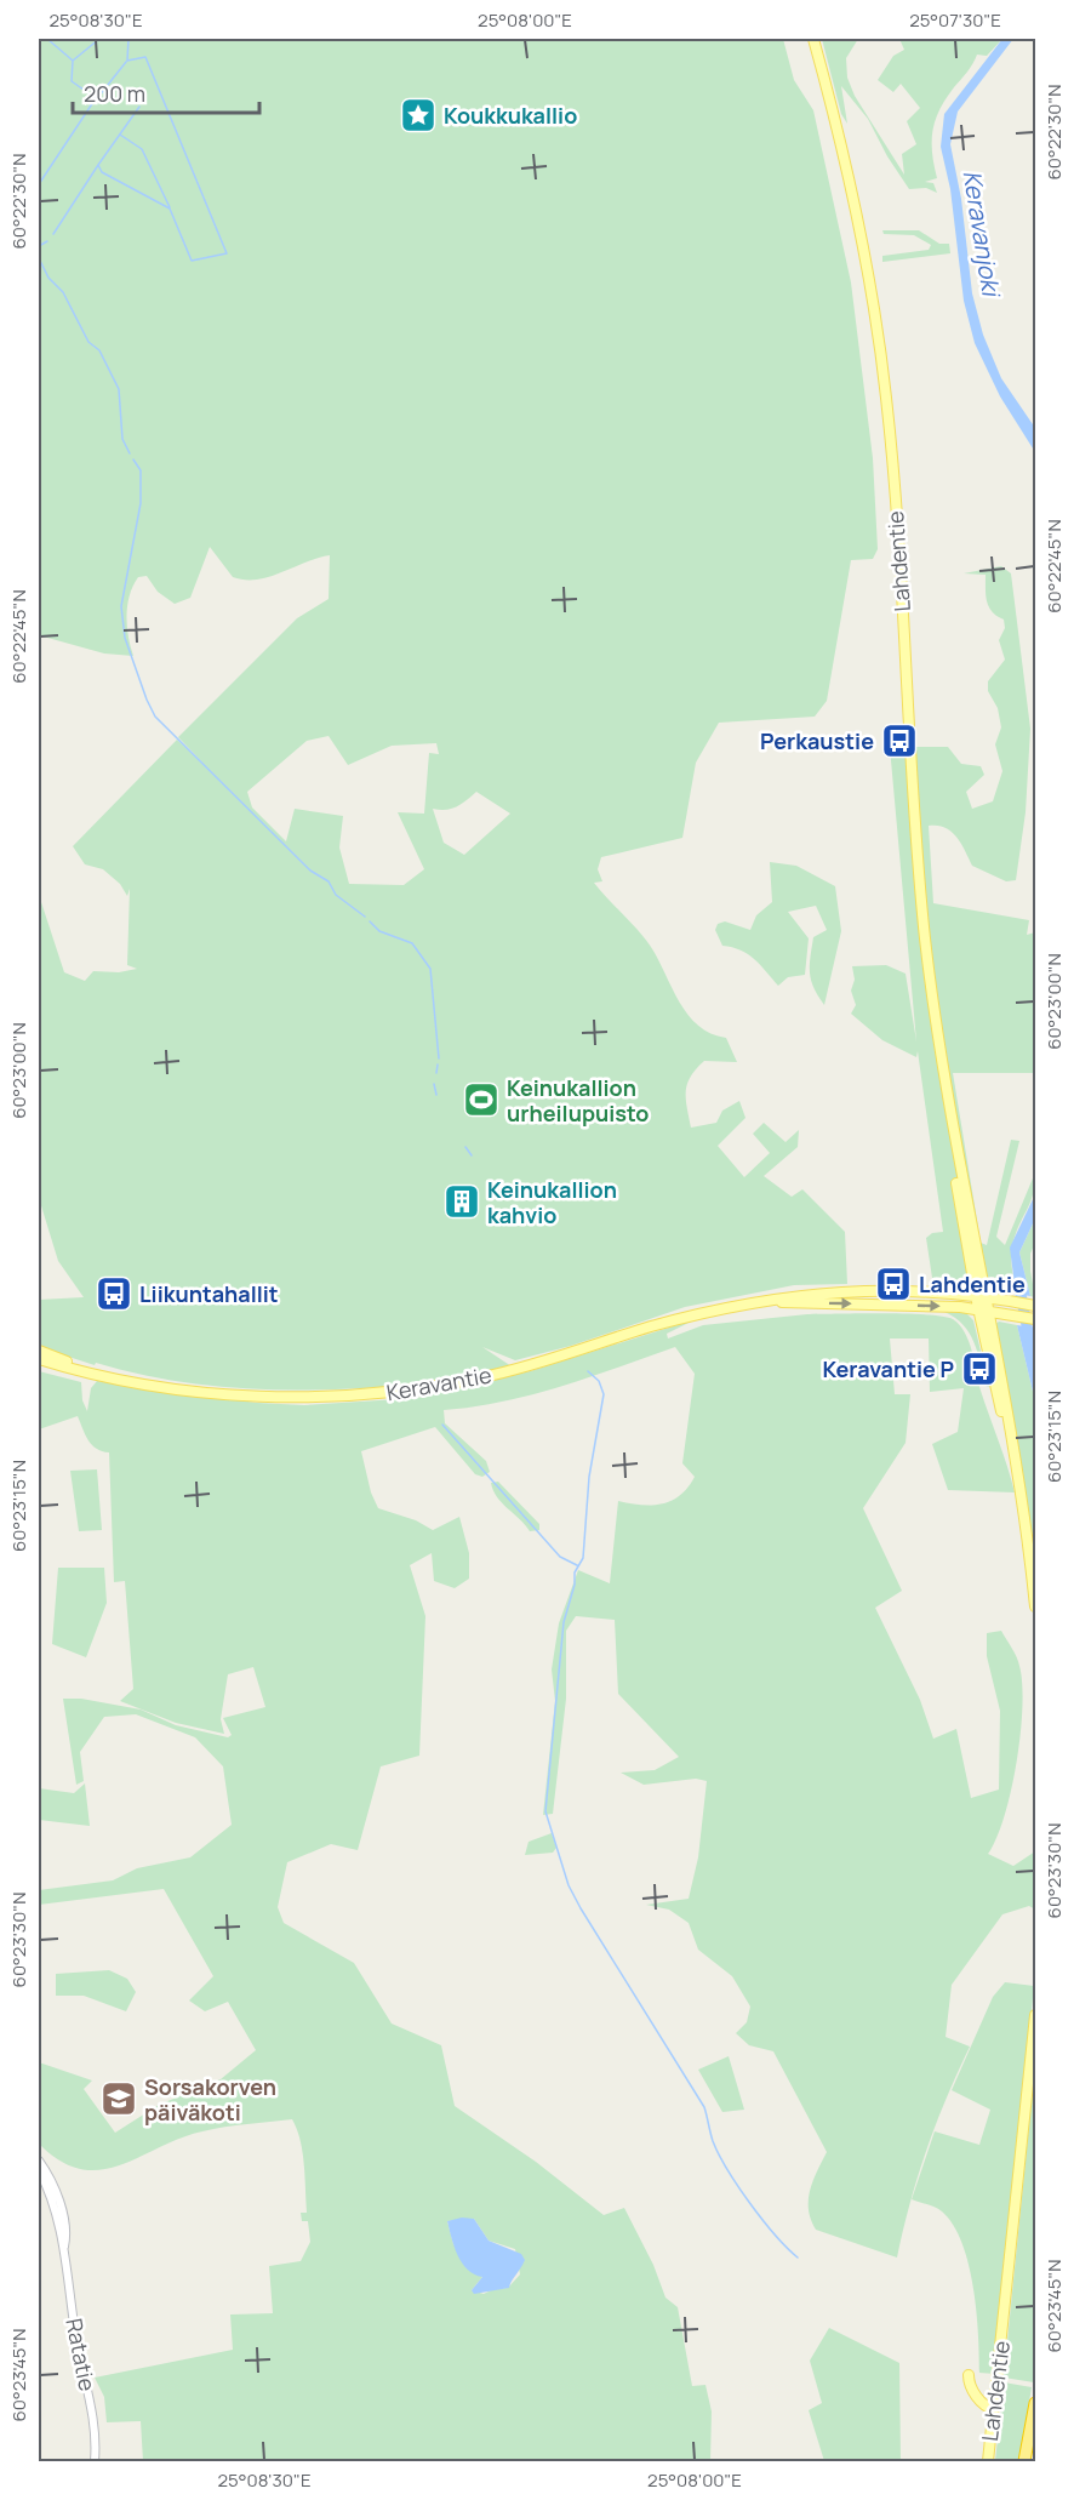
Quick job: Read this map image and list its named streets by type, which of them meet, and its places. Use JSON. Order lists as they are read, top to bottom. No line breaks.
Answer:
{"streets":{"main road":["Lahdentie","Keravantie"],"street":["Ratatie"]},"crossings":[["Lahdentie","Keravantie"]],"water":["Keravanjoki"],"places":{"place":["Koukkukallio"],"bus stop":["Perkaustie","Lahdentie","Liikuntahallit","Keravantie P"],"sports":["Keinukallion urheilupuisto"],"building":["Keinukallion kahvio"],"school or university":["Sorsakorven päiväkoti"]},"scale_bar":"200 m","coordinates":["25°08'30\"E","25°08'00\"E","25°07'30\"E","60°22'30\"N","60°22'45\"N","60°23'00\"N","60°23'15\"N","60°23'30\"N","60°23'45\"N"]}
